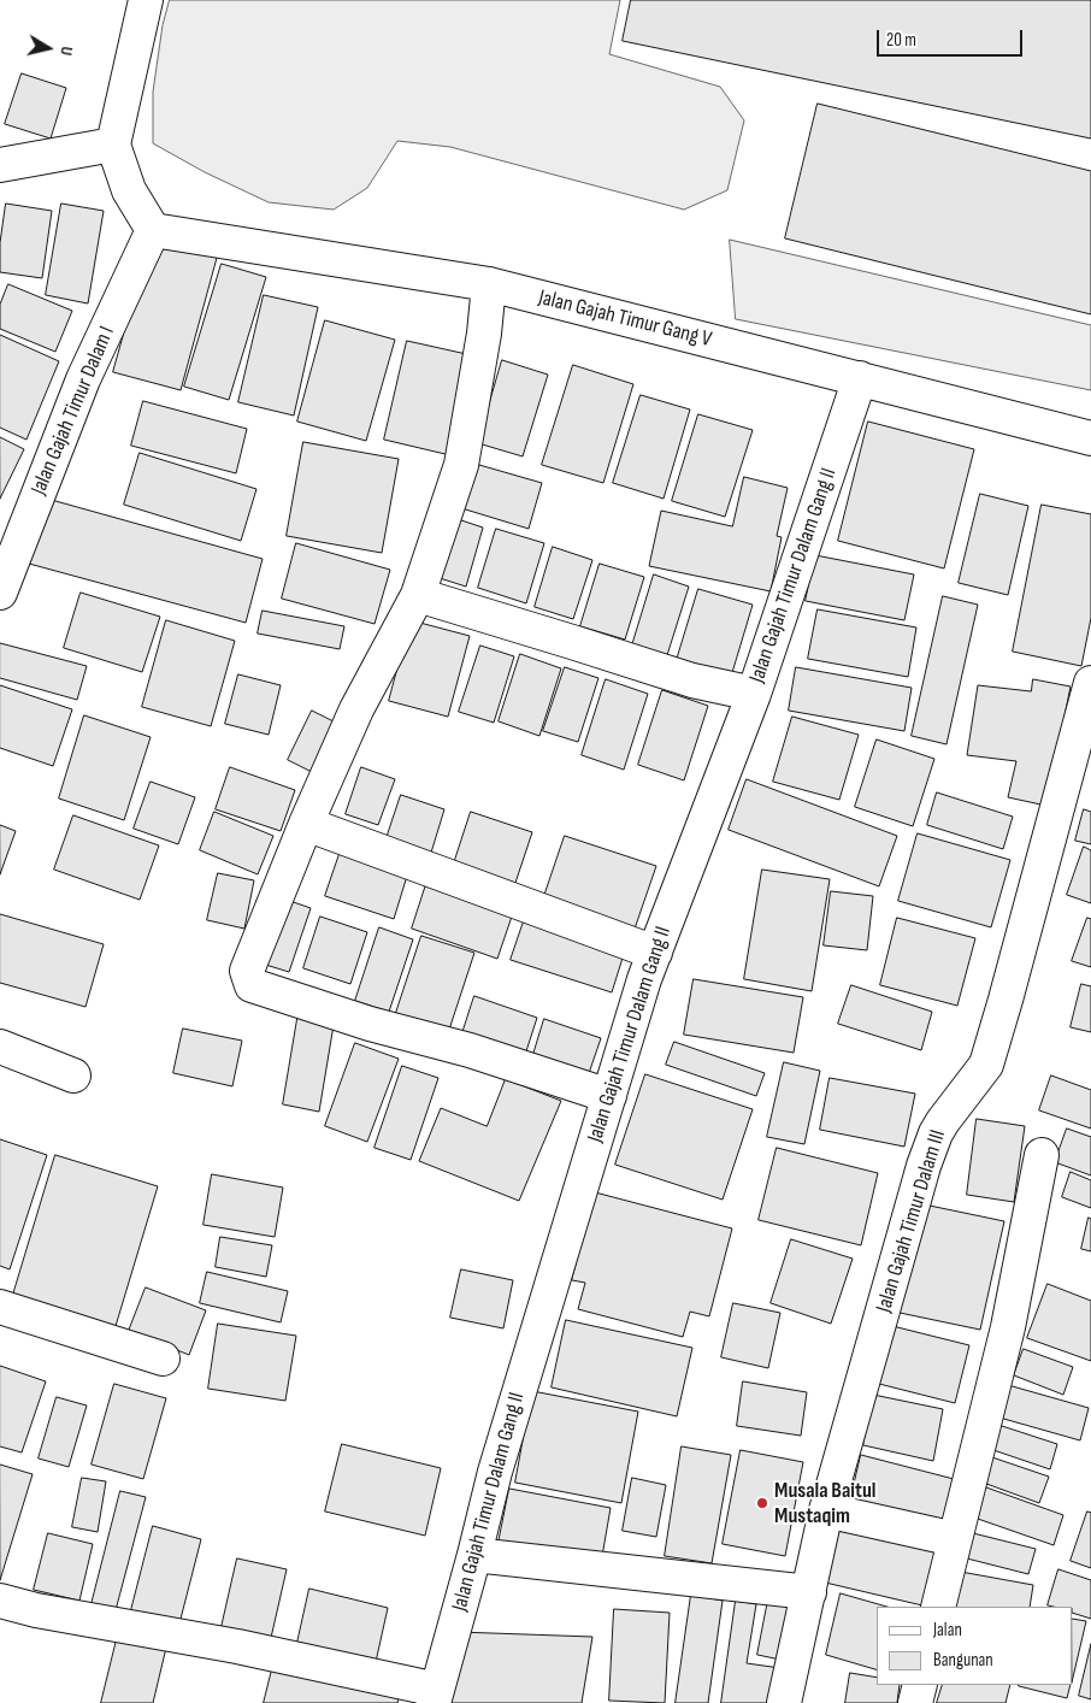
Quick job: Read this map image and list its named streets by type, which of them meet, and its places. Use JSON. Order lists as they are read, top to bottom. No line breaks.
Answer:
{"streets":{"street":["Jalan Gajah Timur Gang V","Jalan Gajah Timur Dalam I","Jalan Gajah Timur Dalam Gang II","Jalan Gajah Timur Dalam III"]},"crossings":[["Jalan Gajah Timur Gang V","Jalan Gajah Timur Dalam I"],["Jalan Gajah Timur Gang V","Jalan Gajah Timur Dalam Gang II"]],"places":["Musala Baitul Mustaqim"],"legend":["Jalan","Bangunan"],"scale_bar":"20 m","north":"right"}
